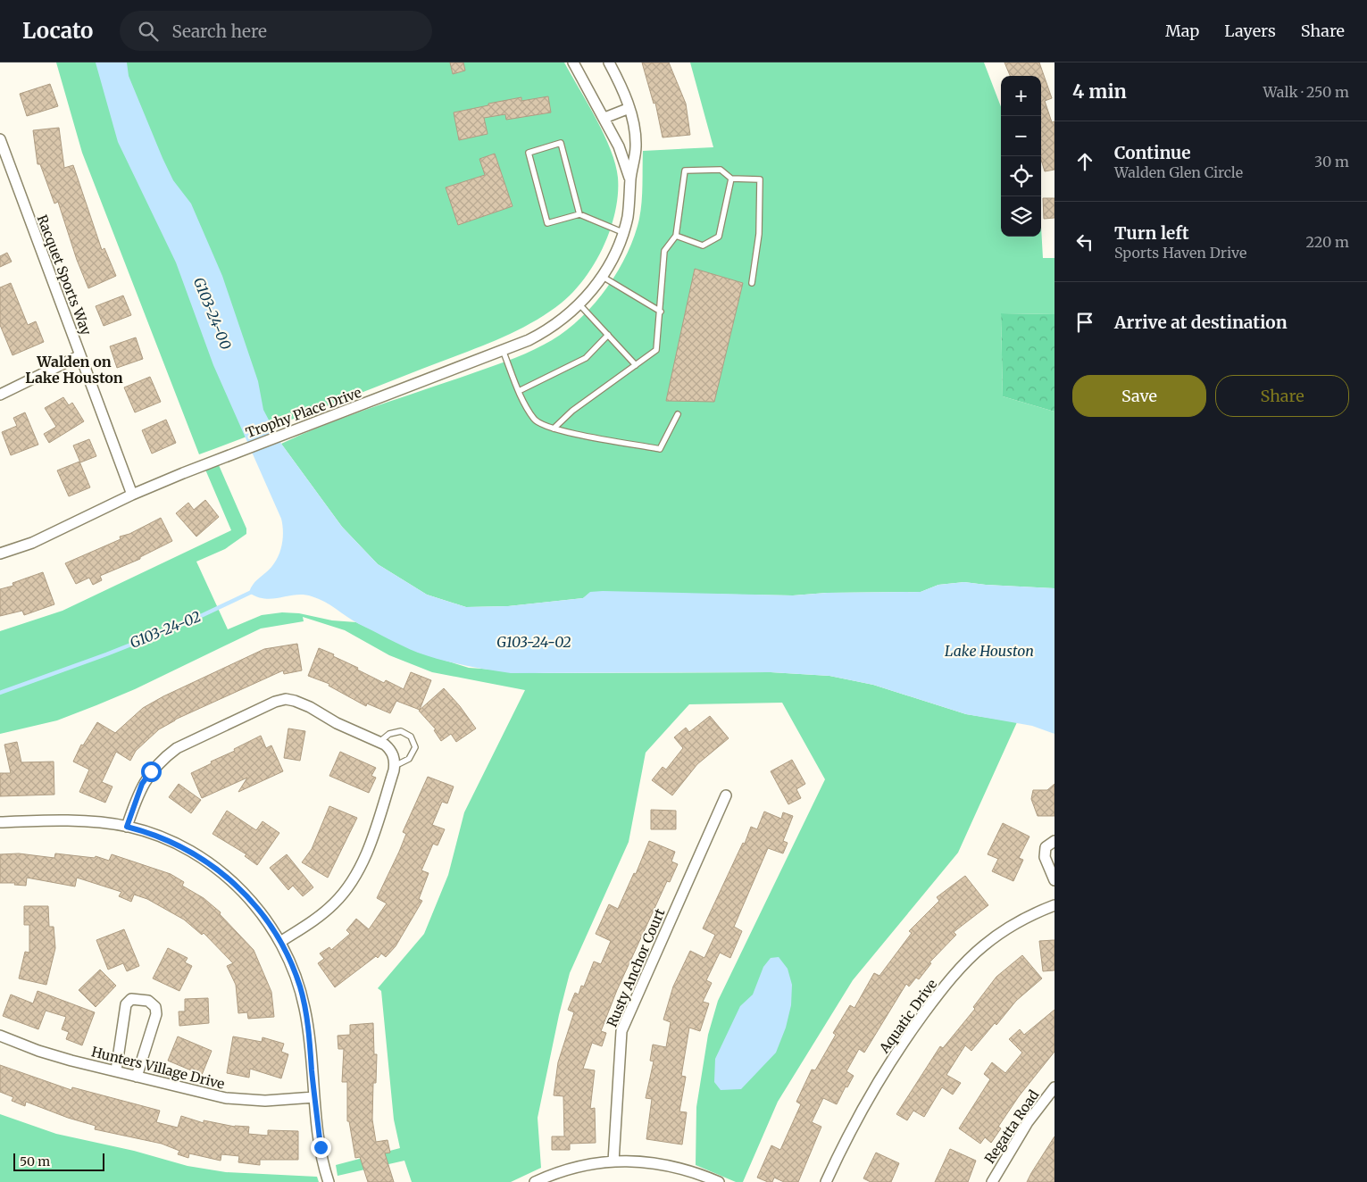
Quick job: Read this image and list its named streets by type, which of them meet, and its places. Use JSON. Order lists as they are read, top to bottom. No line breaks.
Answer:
{"streets":{"street":["Racquet Sports Way","Trophy Place Drive","Rusty Anchor Court","Aquatic Drive","Hunters Village Drive","Regatta Road"]},"crossings":[["Racquet Sports Way","Trophy Place Drive"]],"districts":["Walden on Lake Houston"],"water":["G103-24-00","G103-24-02","Lake Houston"],"scale_bar":"50 m","page":{"header":"Locato","search":"Search here","nav":["Map","Layers","Share"],"heading":["4 min","Walk · 250 m"],"map_buttons":["+","−"],"list":[["Continue","Walden Glen Circle","30 m"],["Turn left","Sports Haven Drive","220 m"],"Arrive at destination"],"buttons":["Save","Share"],"scale":"50 m"}}
